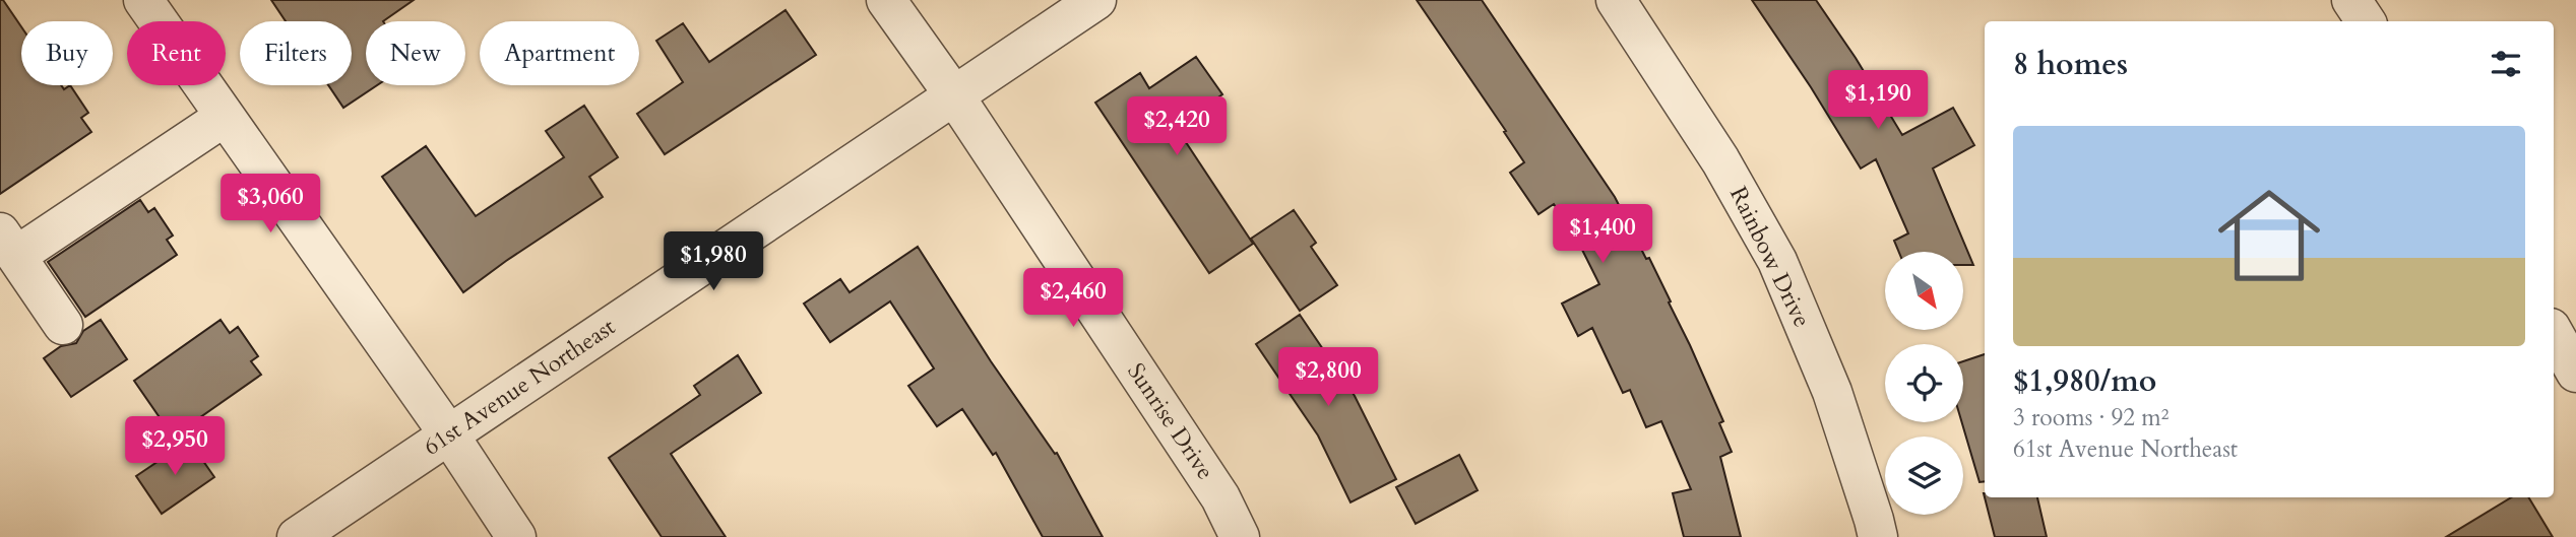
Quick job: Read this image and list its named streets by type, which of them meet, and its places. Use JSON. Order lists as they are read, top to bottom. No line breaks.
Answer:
{"streets":{"street":["Rainbow Drive","61st Avenue Northeast","Sunrise Drive"]},"crossings":[["61st Avenue Northeast","Sunrise Drive"]],"north":"bottom right","page":{"chip":["Buy","Rent","Filters","New","Apartment"],"heading":"8 homes","price":["$1,190","$2,420","$3,060","$1,400","$1,980","$2,460","$2,800","$2,950"],"list":[{"name":"$1,980/mo","note":"3 rooms · 92 m² · 61st Avenue Northeast"}]}}
